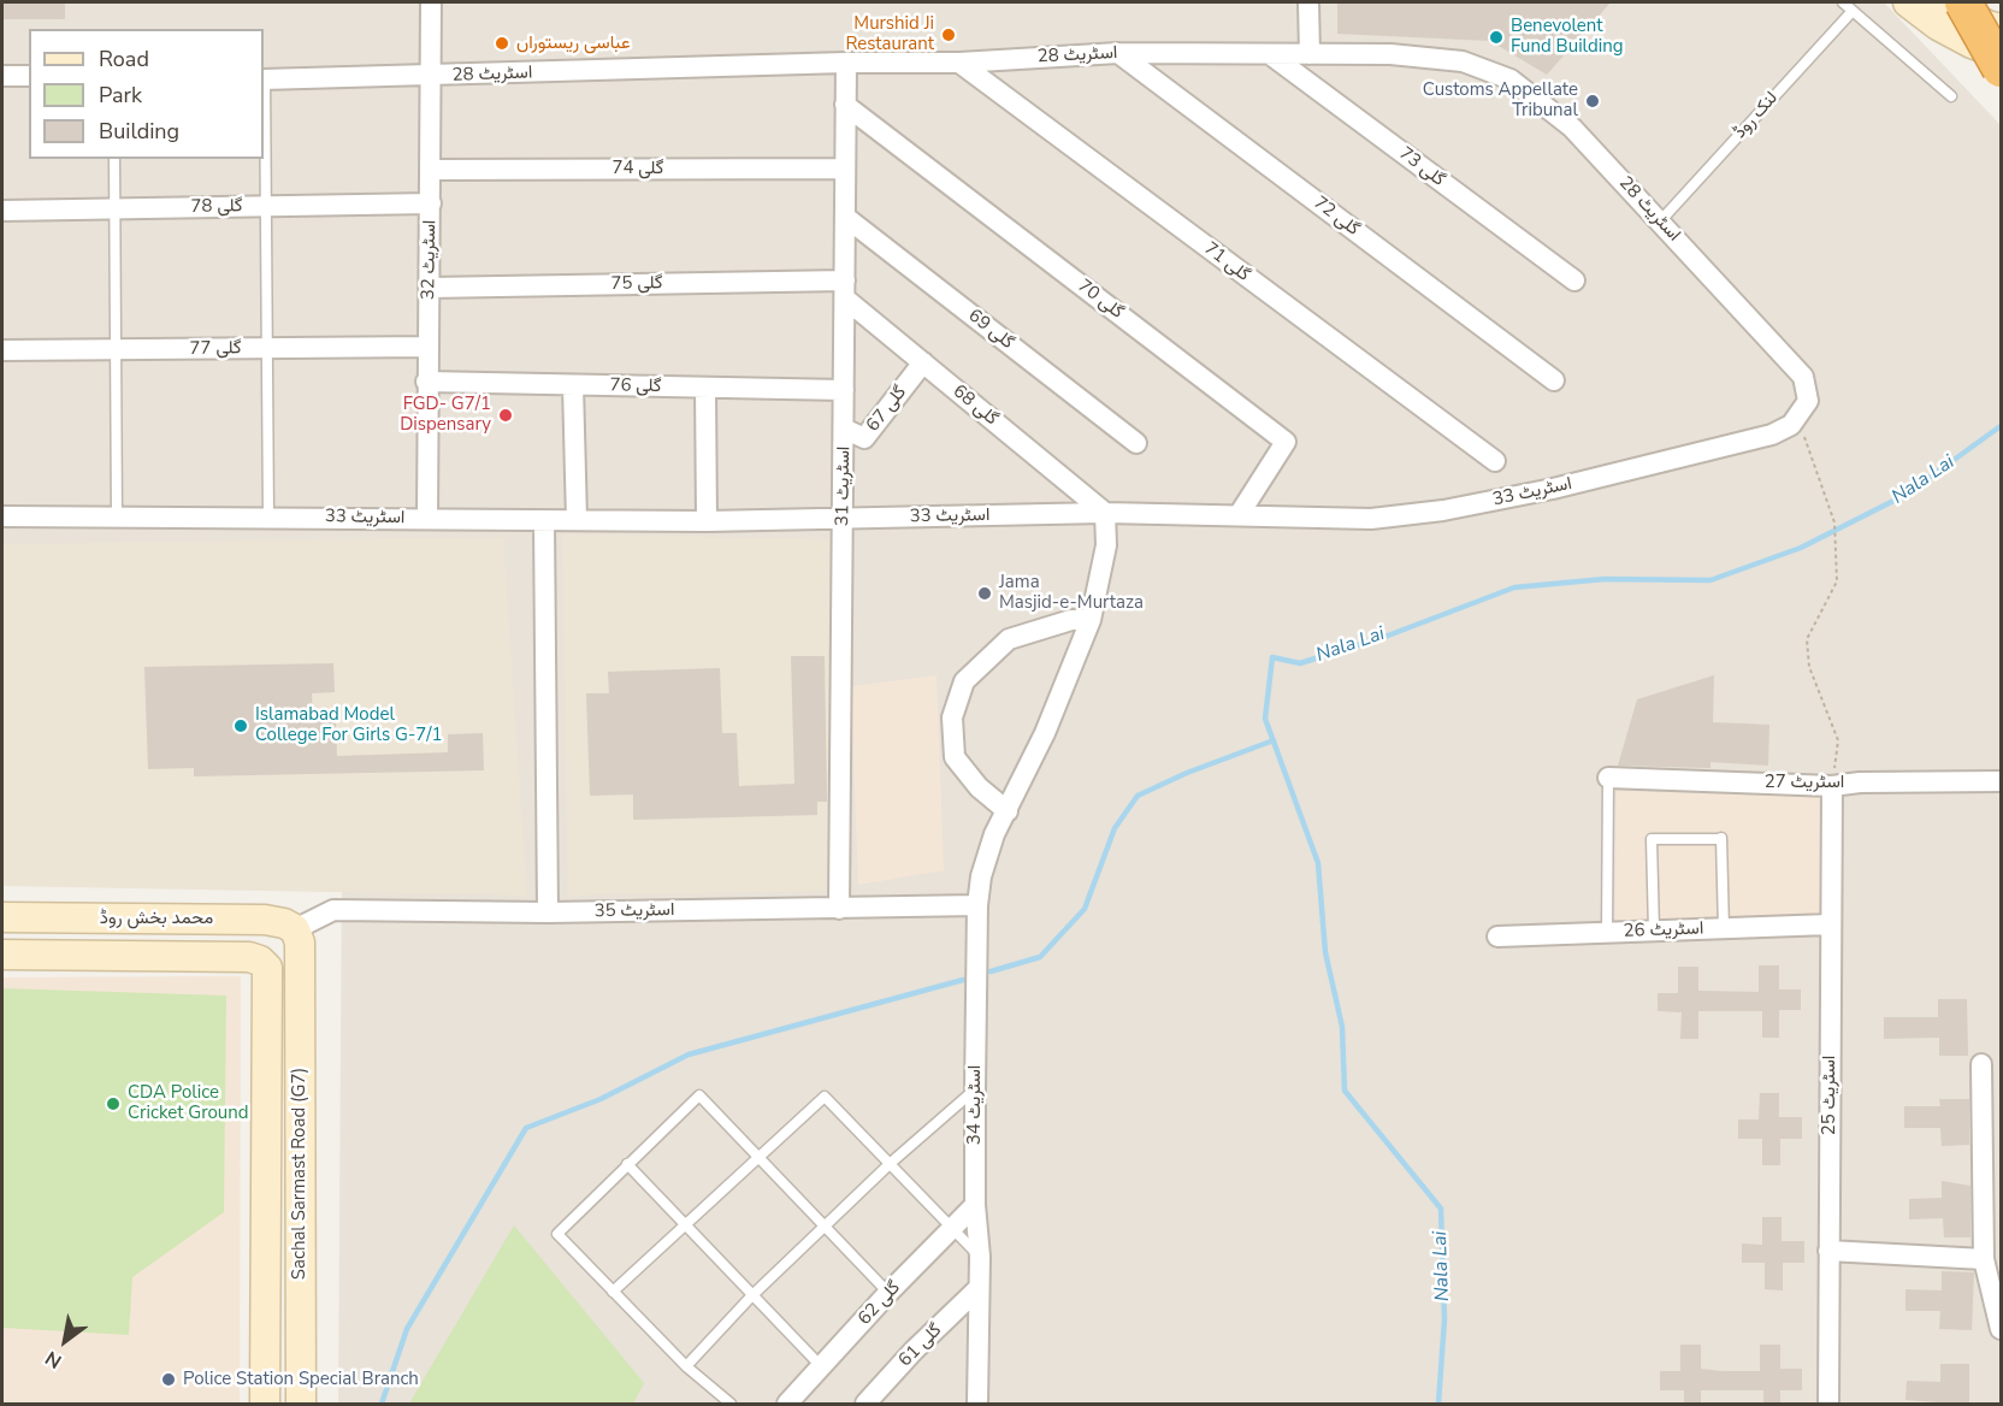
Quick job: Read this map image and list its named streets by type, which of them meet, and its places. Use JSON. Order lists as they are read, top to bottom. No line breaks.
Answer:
{"streets":{"street":["اسٹریٹ 28","گلی 73","گلی 74","گلی 78","گلی 72","اسٹریٹ 32","گلی 71","گلی 75","گلی 70","گلی 69","گلی 77","گلی 76","گلی 68","گلی 67","اسٹریٹ 31","اسٹریٹ 33","اسٹریٹ 27","اسٹریٹ 35","محمد بخش روڈ","اسٹریٹ 26","اسٹریٹ 25","اسٹریٹ 34","Sachal Sarmast Road (G7)","گلی 62","گلی 61"],"lane":["لنک روڈ"]},"crossings":[["اسٹریٹ 28","لنک روڈ"],["اسٹریٹ 28","گلی 73"],["اسٹریٹ 28","گلی 72"],["اسٹریٹ 28","اسٹریٹ 32"],["اسٹریٹ 28","گلی 71"],["اسٹریٹ 28","اسٹریٹ 31"],["اسٹریٹ 28","اسٹریٹ 33"],["گلی 74","اسٹریٹ 32"],["گلی 74","اسٹریٹ 31"],["گلی 78","اسٹریٹ 32"],["اسٹریٹ 32","گلی 75"],["اسٹریٹ 32","گلی 77"],["اسٹریٹ 32","گلی 76"],["اسٹریٹ 32","اسٹریٹ 33"],["گلی 75","گلی 68"],["گلی 75","اسٹریٹ 31"],["گلی 70","اسٹریٹ 31"],["گلی 70","اسٹریٹ 33"],["گلی 69","اسٹریٹ 31"],["گلی 76","اسٹریٹ 31"],["گلی 68","گلی 67"],["گلی 68","اسٹریٹ 31"],["گلی 68","اسٹریٹ 33"],["گلی 68","اسٹریٹ 34"],["گلی 67","اسٹریٹ 31"],["اسٹریٹ 31","اسٹریٹ 33"],["اسٹریٹ 31","اسٹریٹ 35"],["اسٹریٹ 33","اسٹریٹ 34"],["اسٹریٹ 27","اسٹریٹ 25"],["اسٹریٹ 35","محمد بخش روڈ"],["اسٹریٹ 35","اسٹریٹ 34"],["اسٹریٹ 35","Sachal Sarmast Road (G7)"],["محمد بخش روڈ","Sachal Sarmast Road (G7)"],["اسٹریٹ 26","اسٹریٹ 25"],["اسٹریٹ 34","گلی 62"],["اسٹریٹ 34","گلی 61"]],"water":["Nala Lai"],"places":["Murshid Ji Restaurant","Benevolent Fund Building","عباسی ریستوراں","Customs Appellate Tribunal","FGD- G7/1 Dispensary","Jama Masjid-e-Murtaza","Islamabad Model College For Girls G-7/1","CDA Police Cricket Ground","Police Station Special Branch"],"legend":["Road","Park","Building"],"north":"bottom left"}
